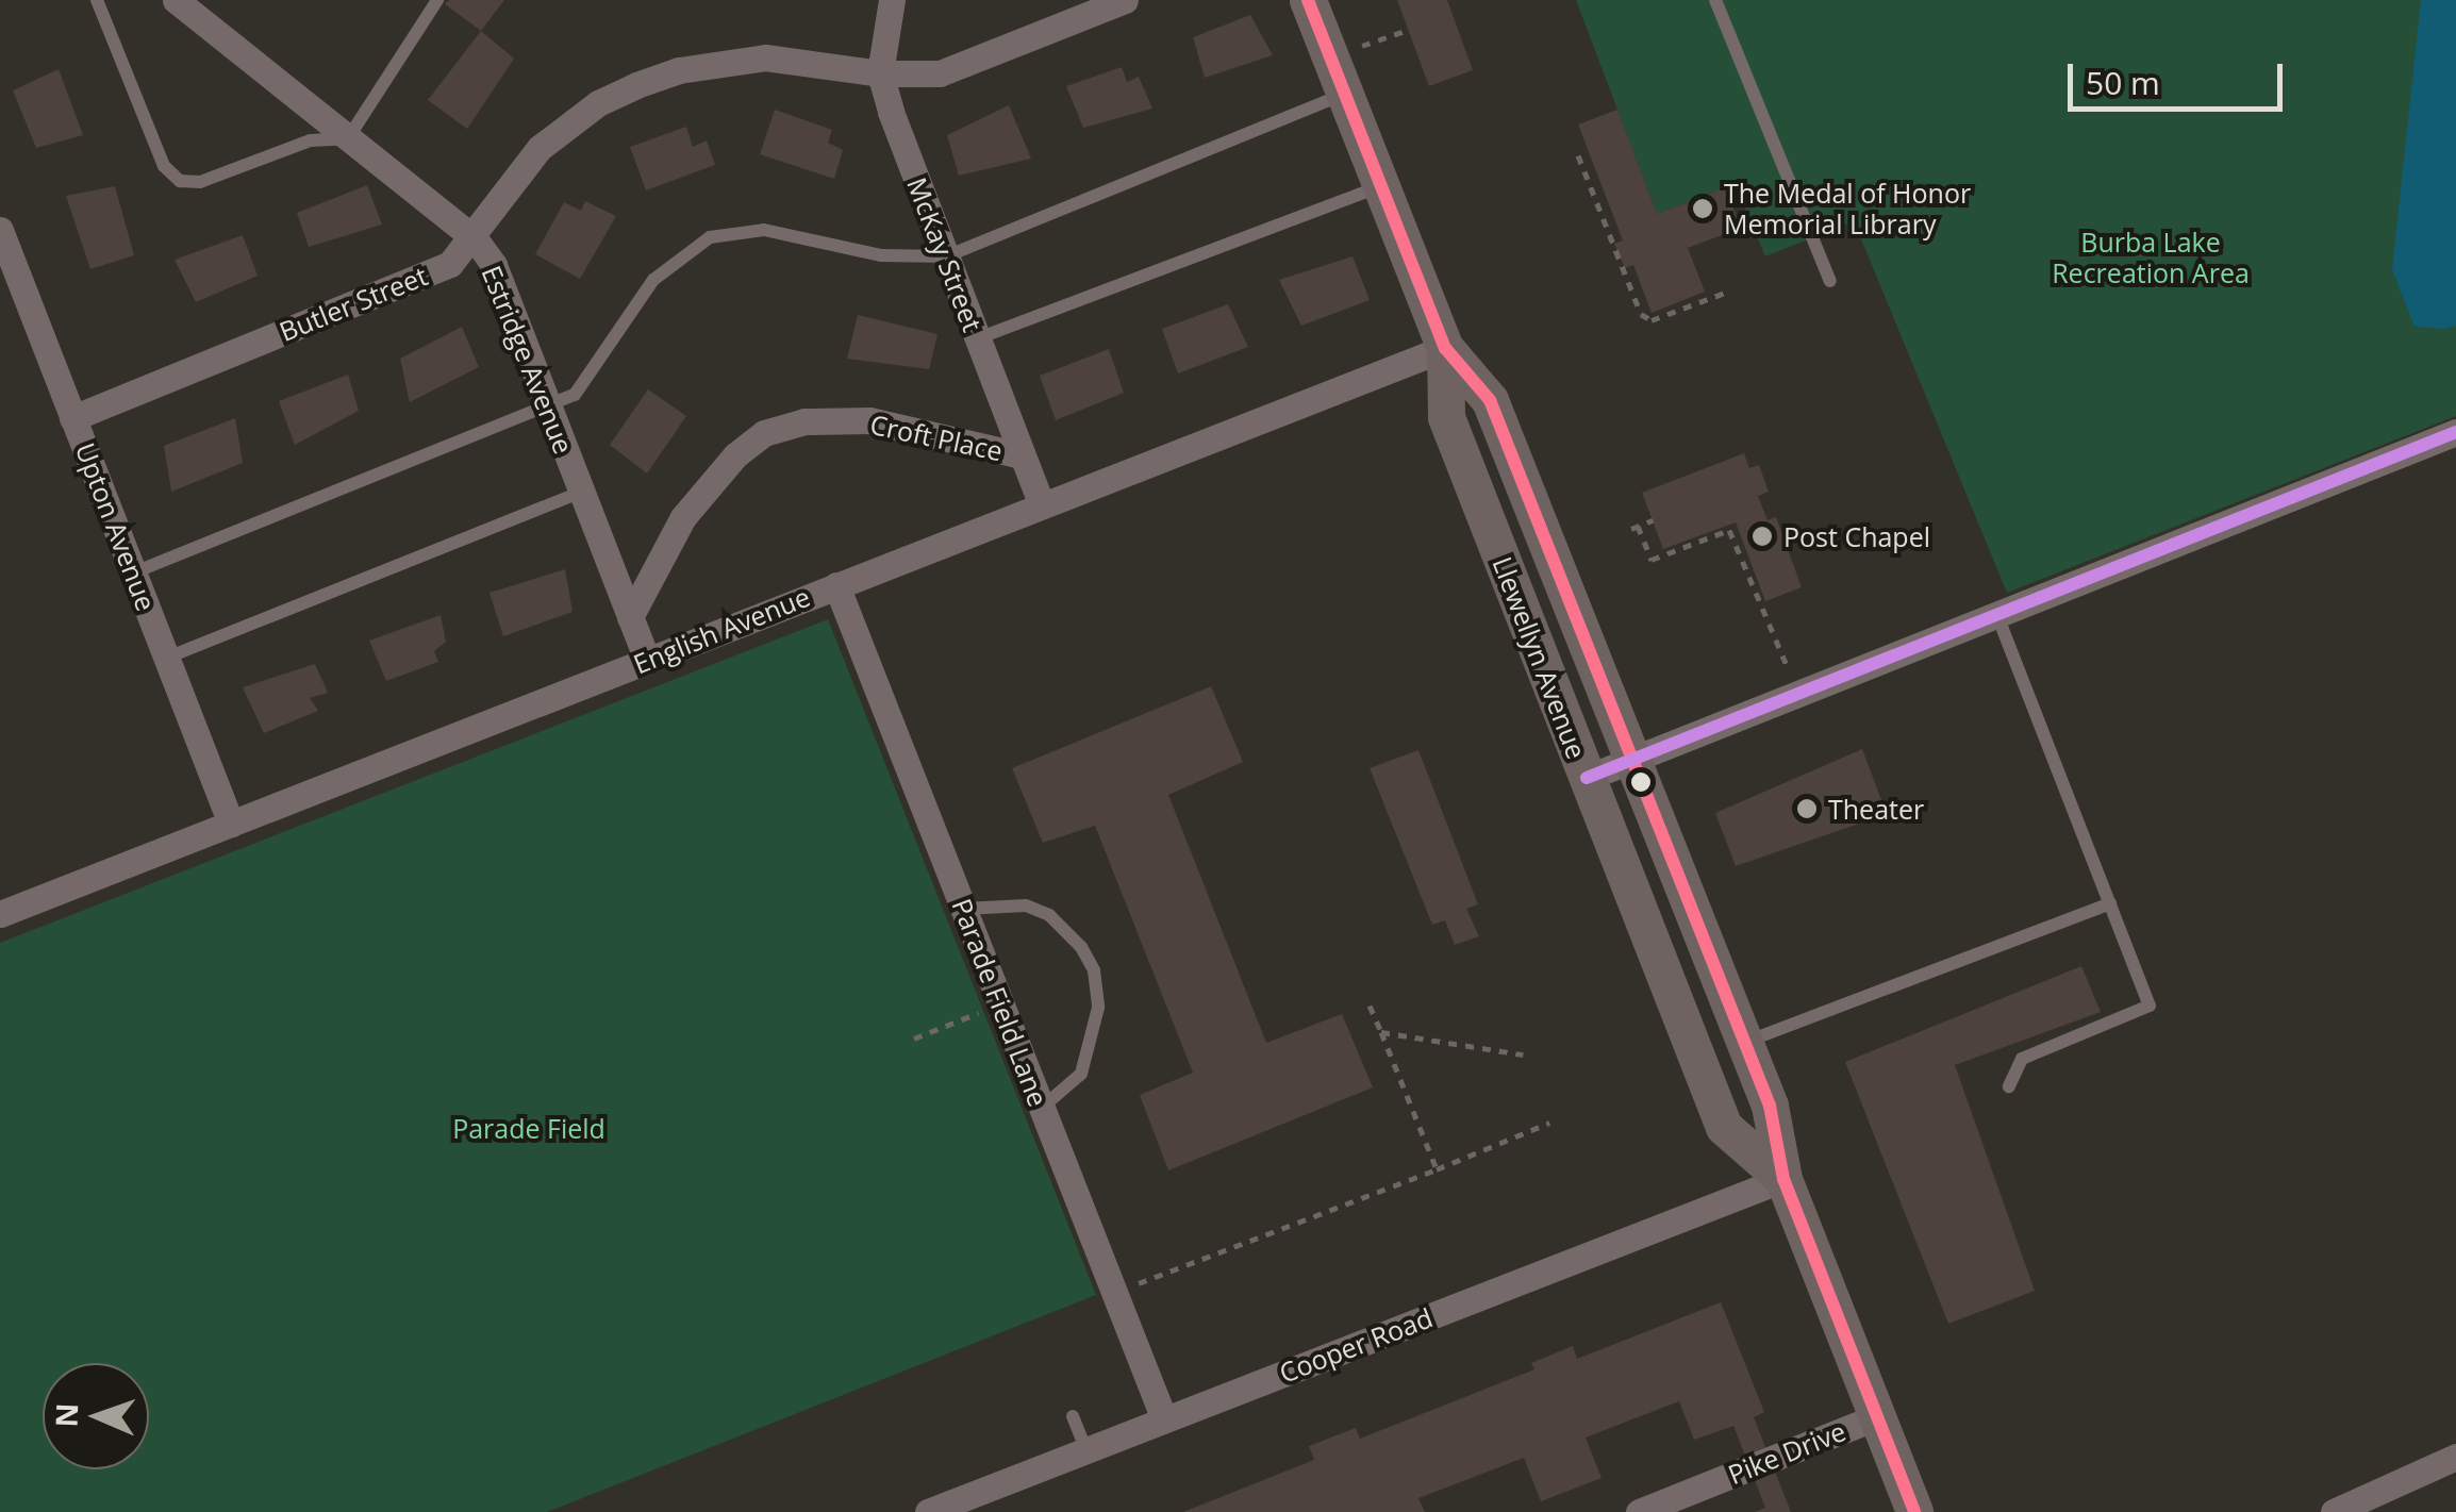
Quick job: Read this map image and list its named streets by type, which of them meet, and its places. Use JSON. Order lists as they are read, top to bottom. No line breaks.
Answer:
{"streets":{"street":["McKay Street","Butler Street","Estridge Avenue","Croft Place","Upton Avenue","English Avenue","Llewellyn Avenue","Parade Field Lane","Cooper Road","Pike Drive"]},"crossings":[["McKay Street","Butler Street"],["McKay Street","Croft Place"],["McKay Street","English Avenue"],["Butler Street","Estridge Avenue"],["Butler Street","Upton Avenue"],["Estridge Avenue","Croft Place"],["Estridge Avenue","English Avenue"],["Upton Avenue","English Avenue"],["English Avenue","Llewellyn Avenue"],["English Avenue","Parade Field Lane"],["Llewellyn Avenue","Cooper Road"],["Llewellyn Avenue","Pike Drive"],["Parade Field Lane","Cooper Road"]],"parks":["Burba Lake Recreation Area","Parade Field"],"places":["The Medal of Honor Memorial Library","Post Chapel","Theater"],"scale_bar":"50 m","north":"left"}
